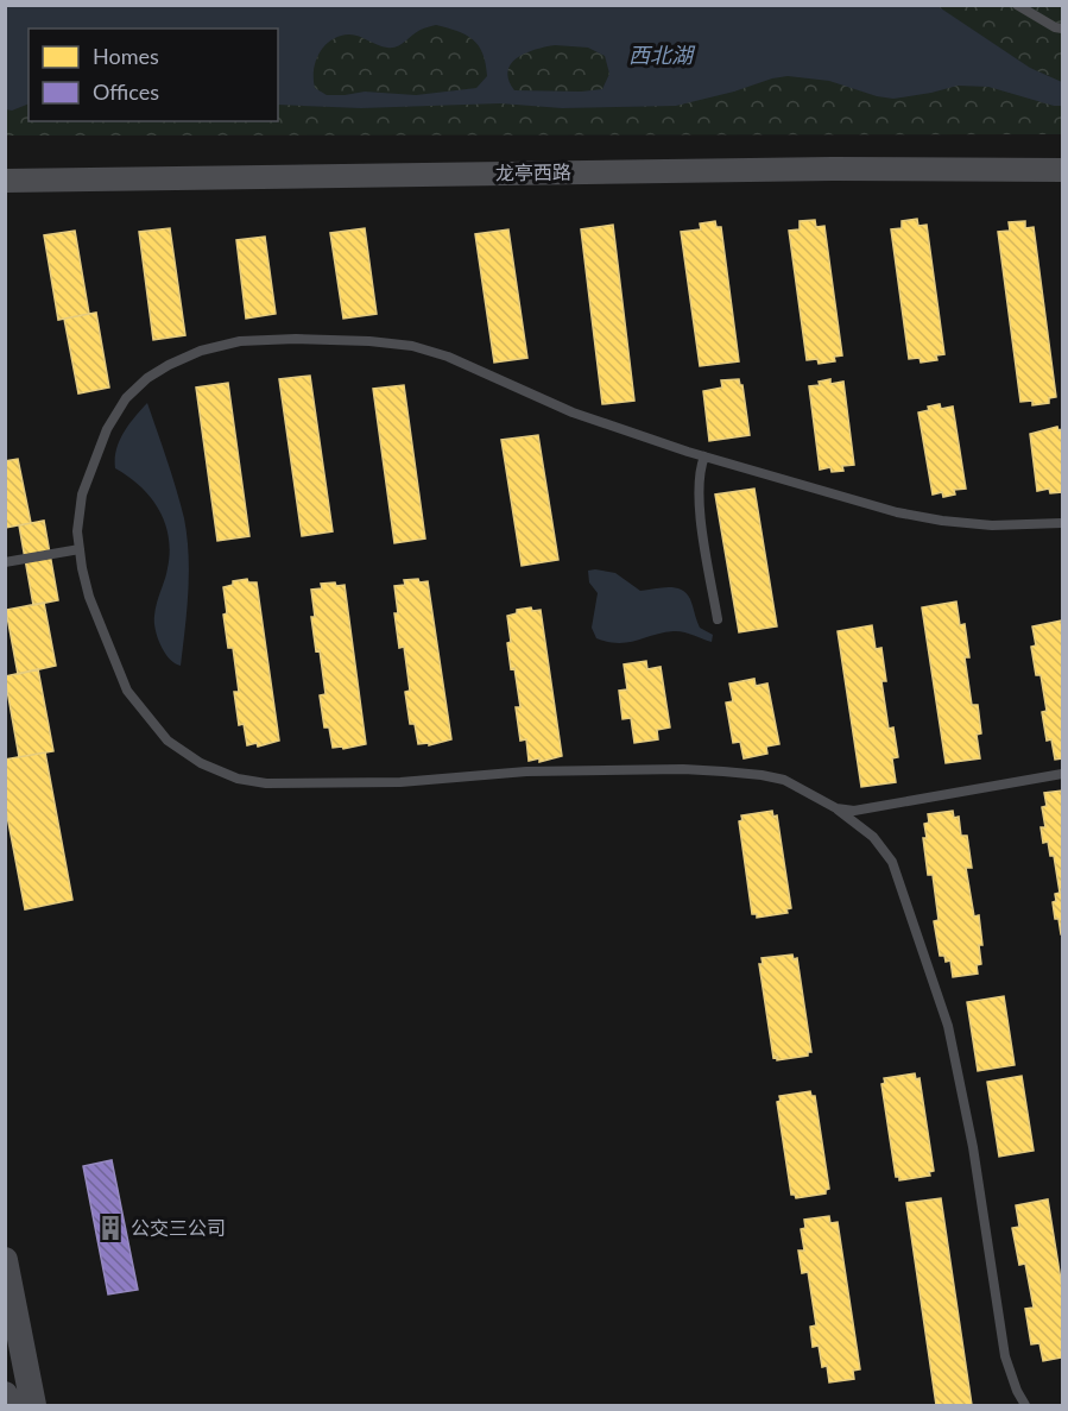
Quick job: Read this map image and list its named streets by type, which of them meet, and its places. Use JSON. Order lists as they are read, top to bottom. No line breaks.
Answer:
{"streets":{"street":["龙亭西路"]},"water":["西北湖"],"places":{"building":["公交三公司"]},"legend":["Homes","Offices"]}
